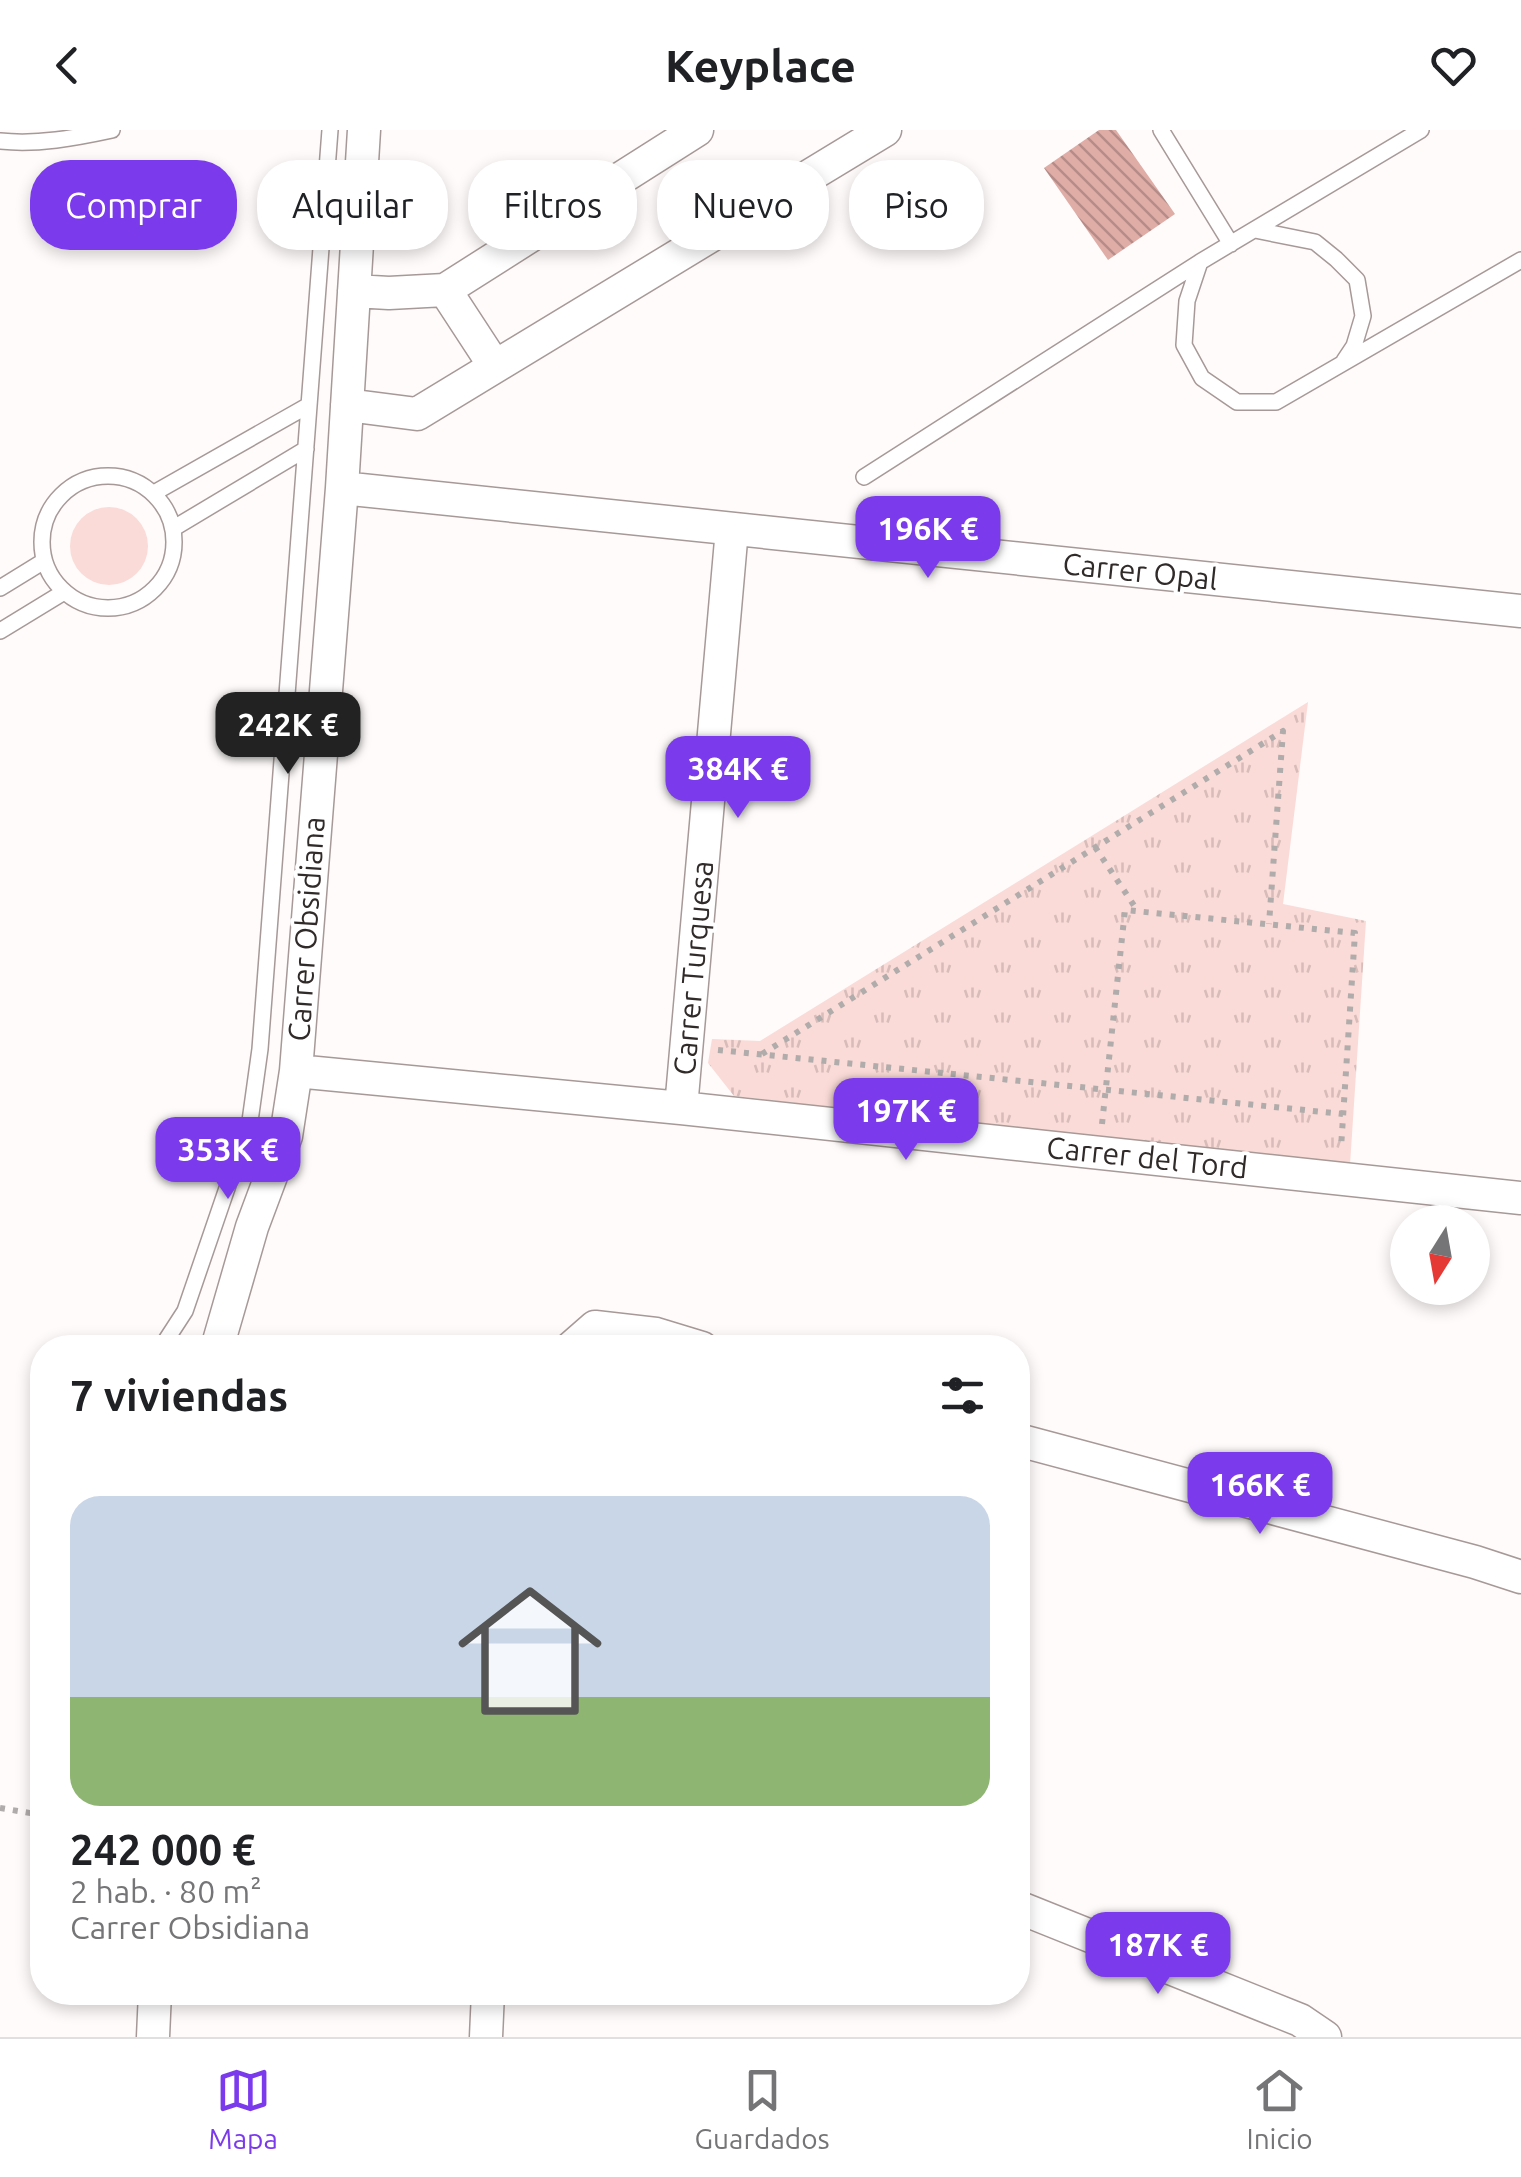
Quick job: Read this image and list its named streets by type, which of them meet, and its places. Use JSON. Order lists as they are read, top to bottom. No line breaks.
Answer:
{"streets":{"street":["Carrer Opal","Carrer Obsidiana","Carrer Turquesa","Carrer del Tord"]},"crossings":[["Carrer Opal","Carrer Obsidiana"],["Carrer Opal","Carrer Turquesa"],["Carrer Obsidiana","Carrer del Tord"],["Carrer Turquesa","Carrer del Tord"]],"north":"bottom","page":{"header":"Keyplace","chip":["Comprar","Alquilar","Filtros","Nuevo","Piso"],"price":["196K €","242K €","384K €","197K €","353K €","166K €","187K €"],"heading":"7 viviendas","list":[{"name":"242 000 €","note":"2 hab. · 80 m² · Carrer Obsidiana"}],"tabs":["Mapa","Guardados","Inicio"]}}
